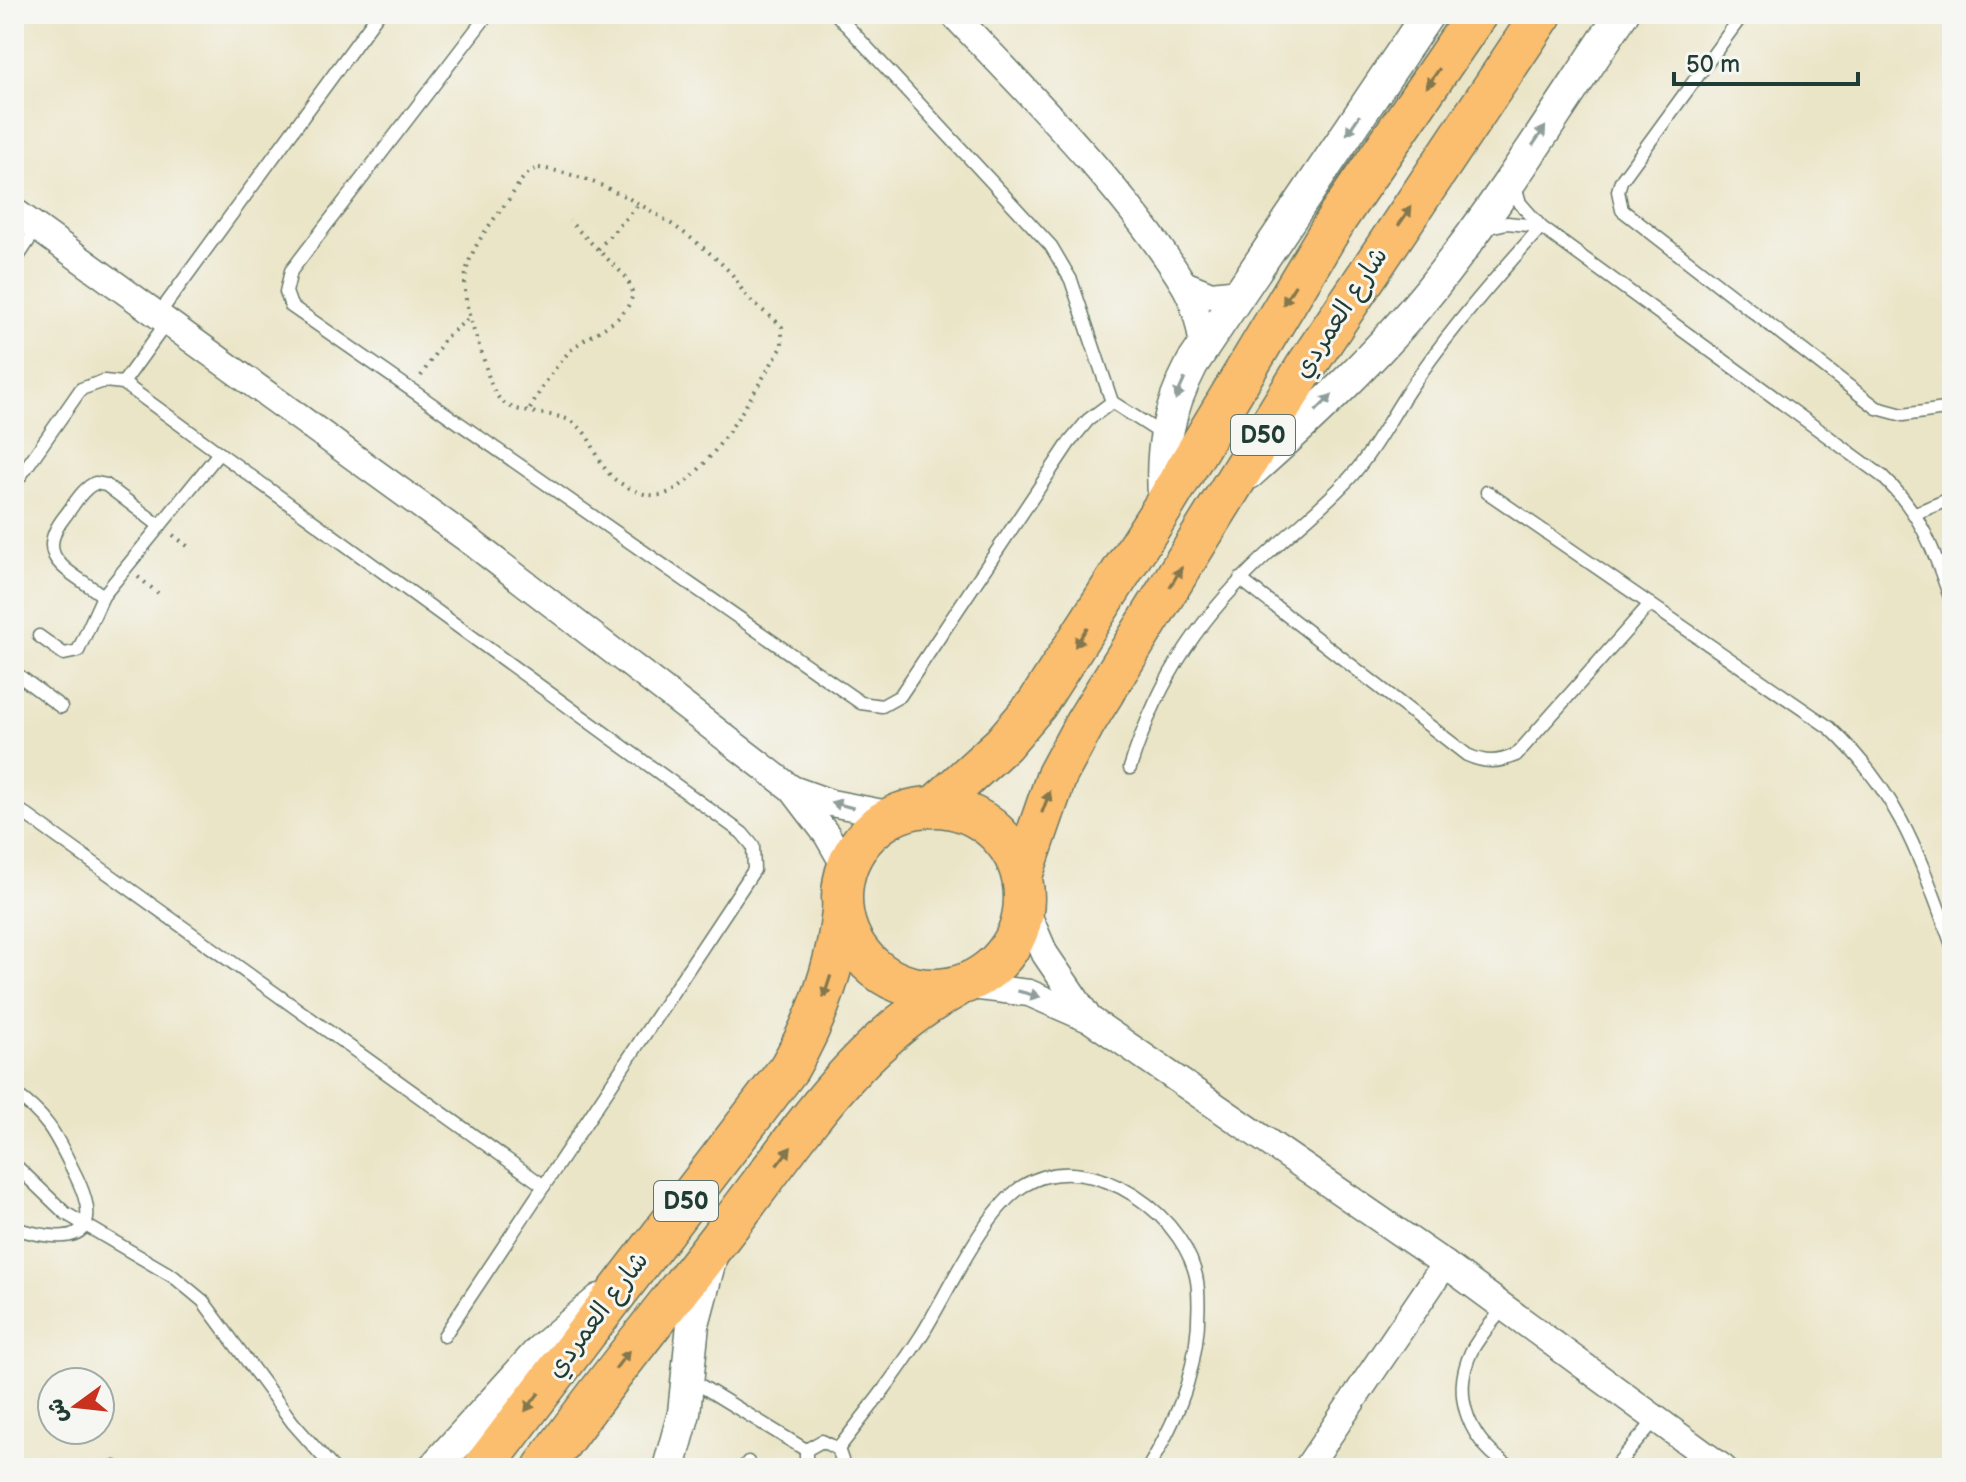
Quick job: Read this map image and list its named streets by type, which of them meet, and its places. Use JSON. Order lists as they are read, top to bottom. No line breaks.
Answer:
{"streets":{"main road":["شارع العمردي","D50"]},"scale_bar":"50 m","north":"left"}
